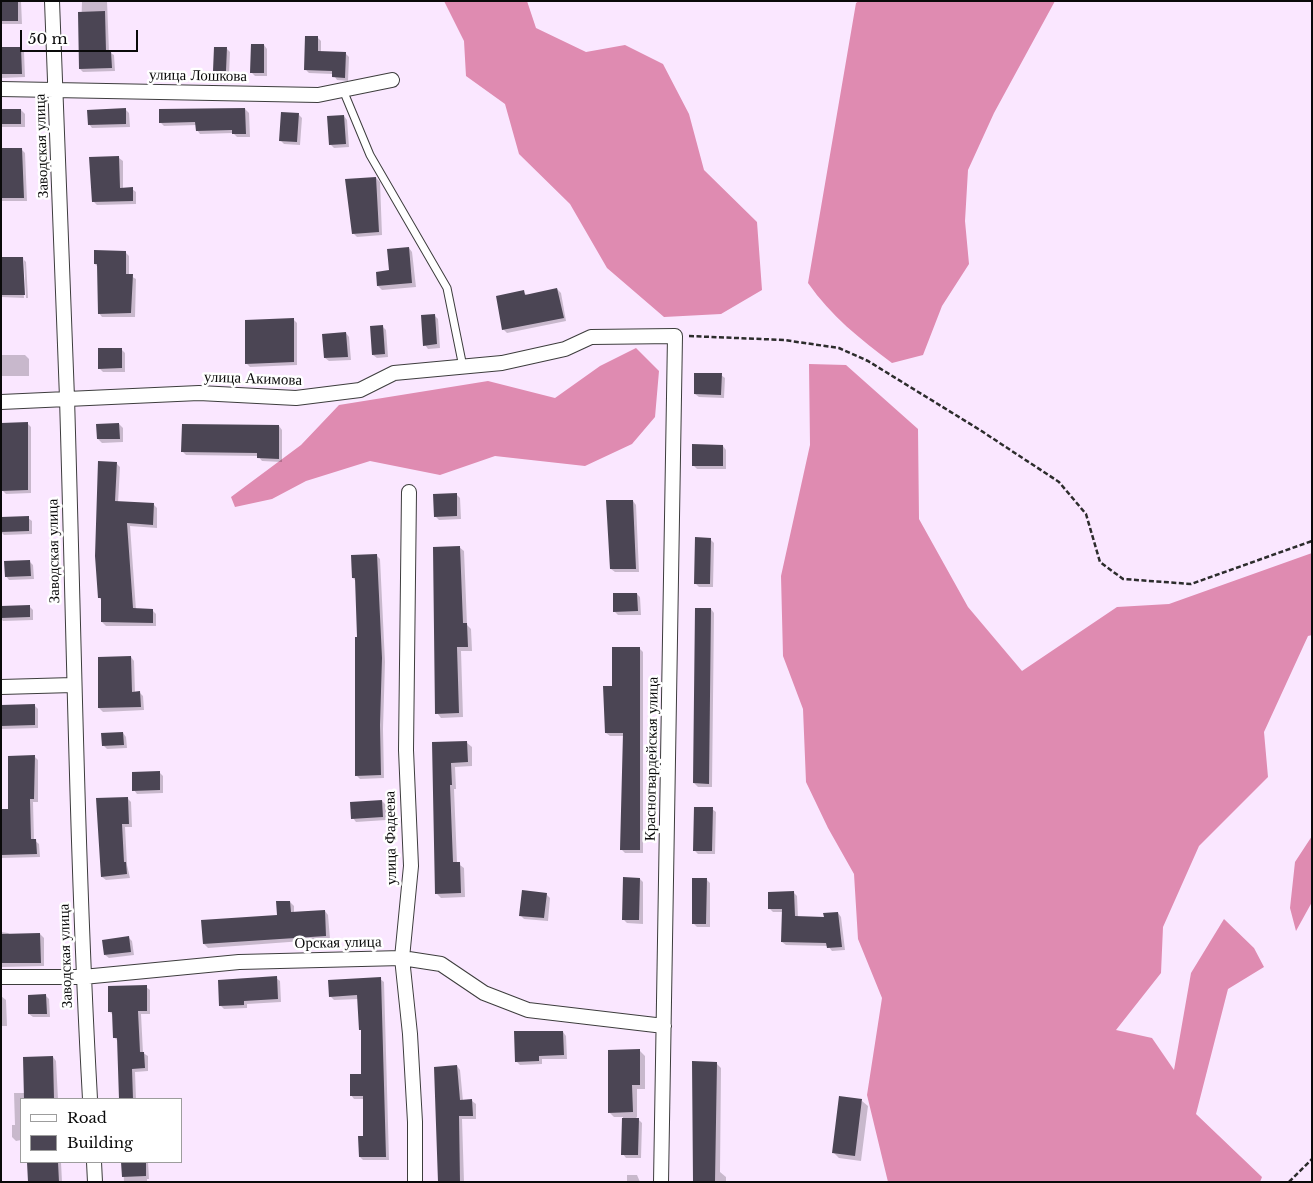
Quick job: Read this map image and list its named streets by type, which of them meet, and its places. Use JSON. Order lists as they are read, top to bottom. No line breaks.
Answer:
{"streets":{"street":["улица Лошкова","Заводская улица","улица Акимова","Красногвардейская улица","улица Фадеева","Орская улица"]},"crossings":[["улица Лошкова","Заводская улица"],["Заводская улица","улица Акимова"],["Заводская улица","Орская улица"],["улица Акимова","Красногвардейская улица"],["Красногвардейская улица","Орская улица"],["улица Фадеева","Орская улица"]],"legend":["Road","Building"],"scale_bar":"50 m"}
